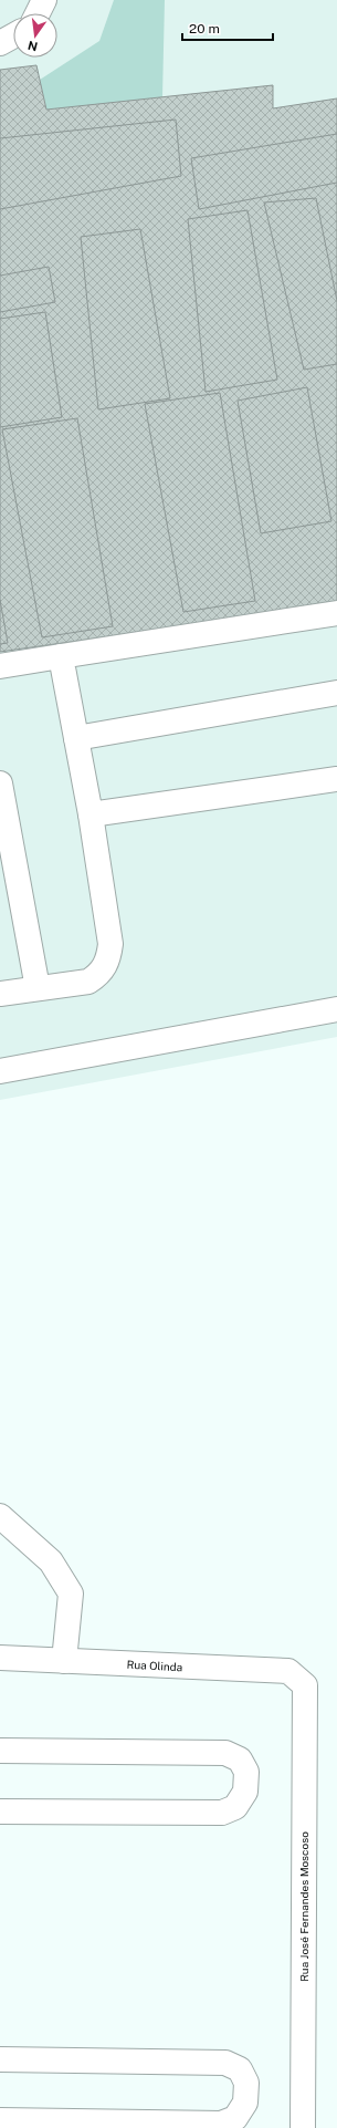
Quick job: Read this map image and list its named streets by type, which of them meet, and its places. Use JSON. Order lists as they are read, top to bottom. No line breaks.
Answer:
{"streets":{"street":["Rua Olinda","Rua José Fernandes Moscoso"]},"crossings":[["Rua Olinda","Rua José Fernandes Moscoso"]],"scale_bar":"20 m","north":"bottom"}
